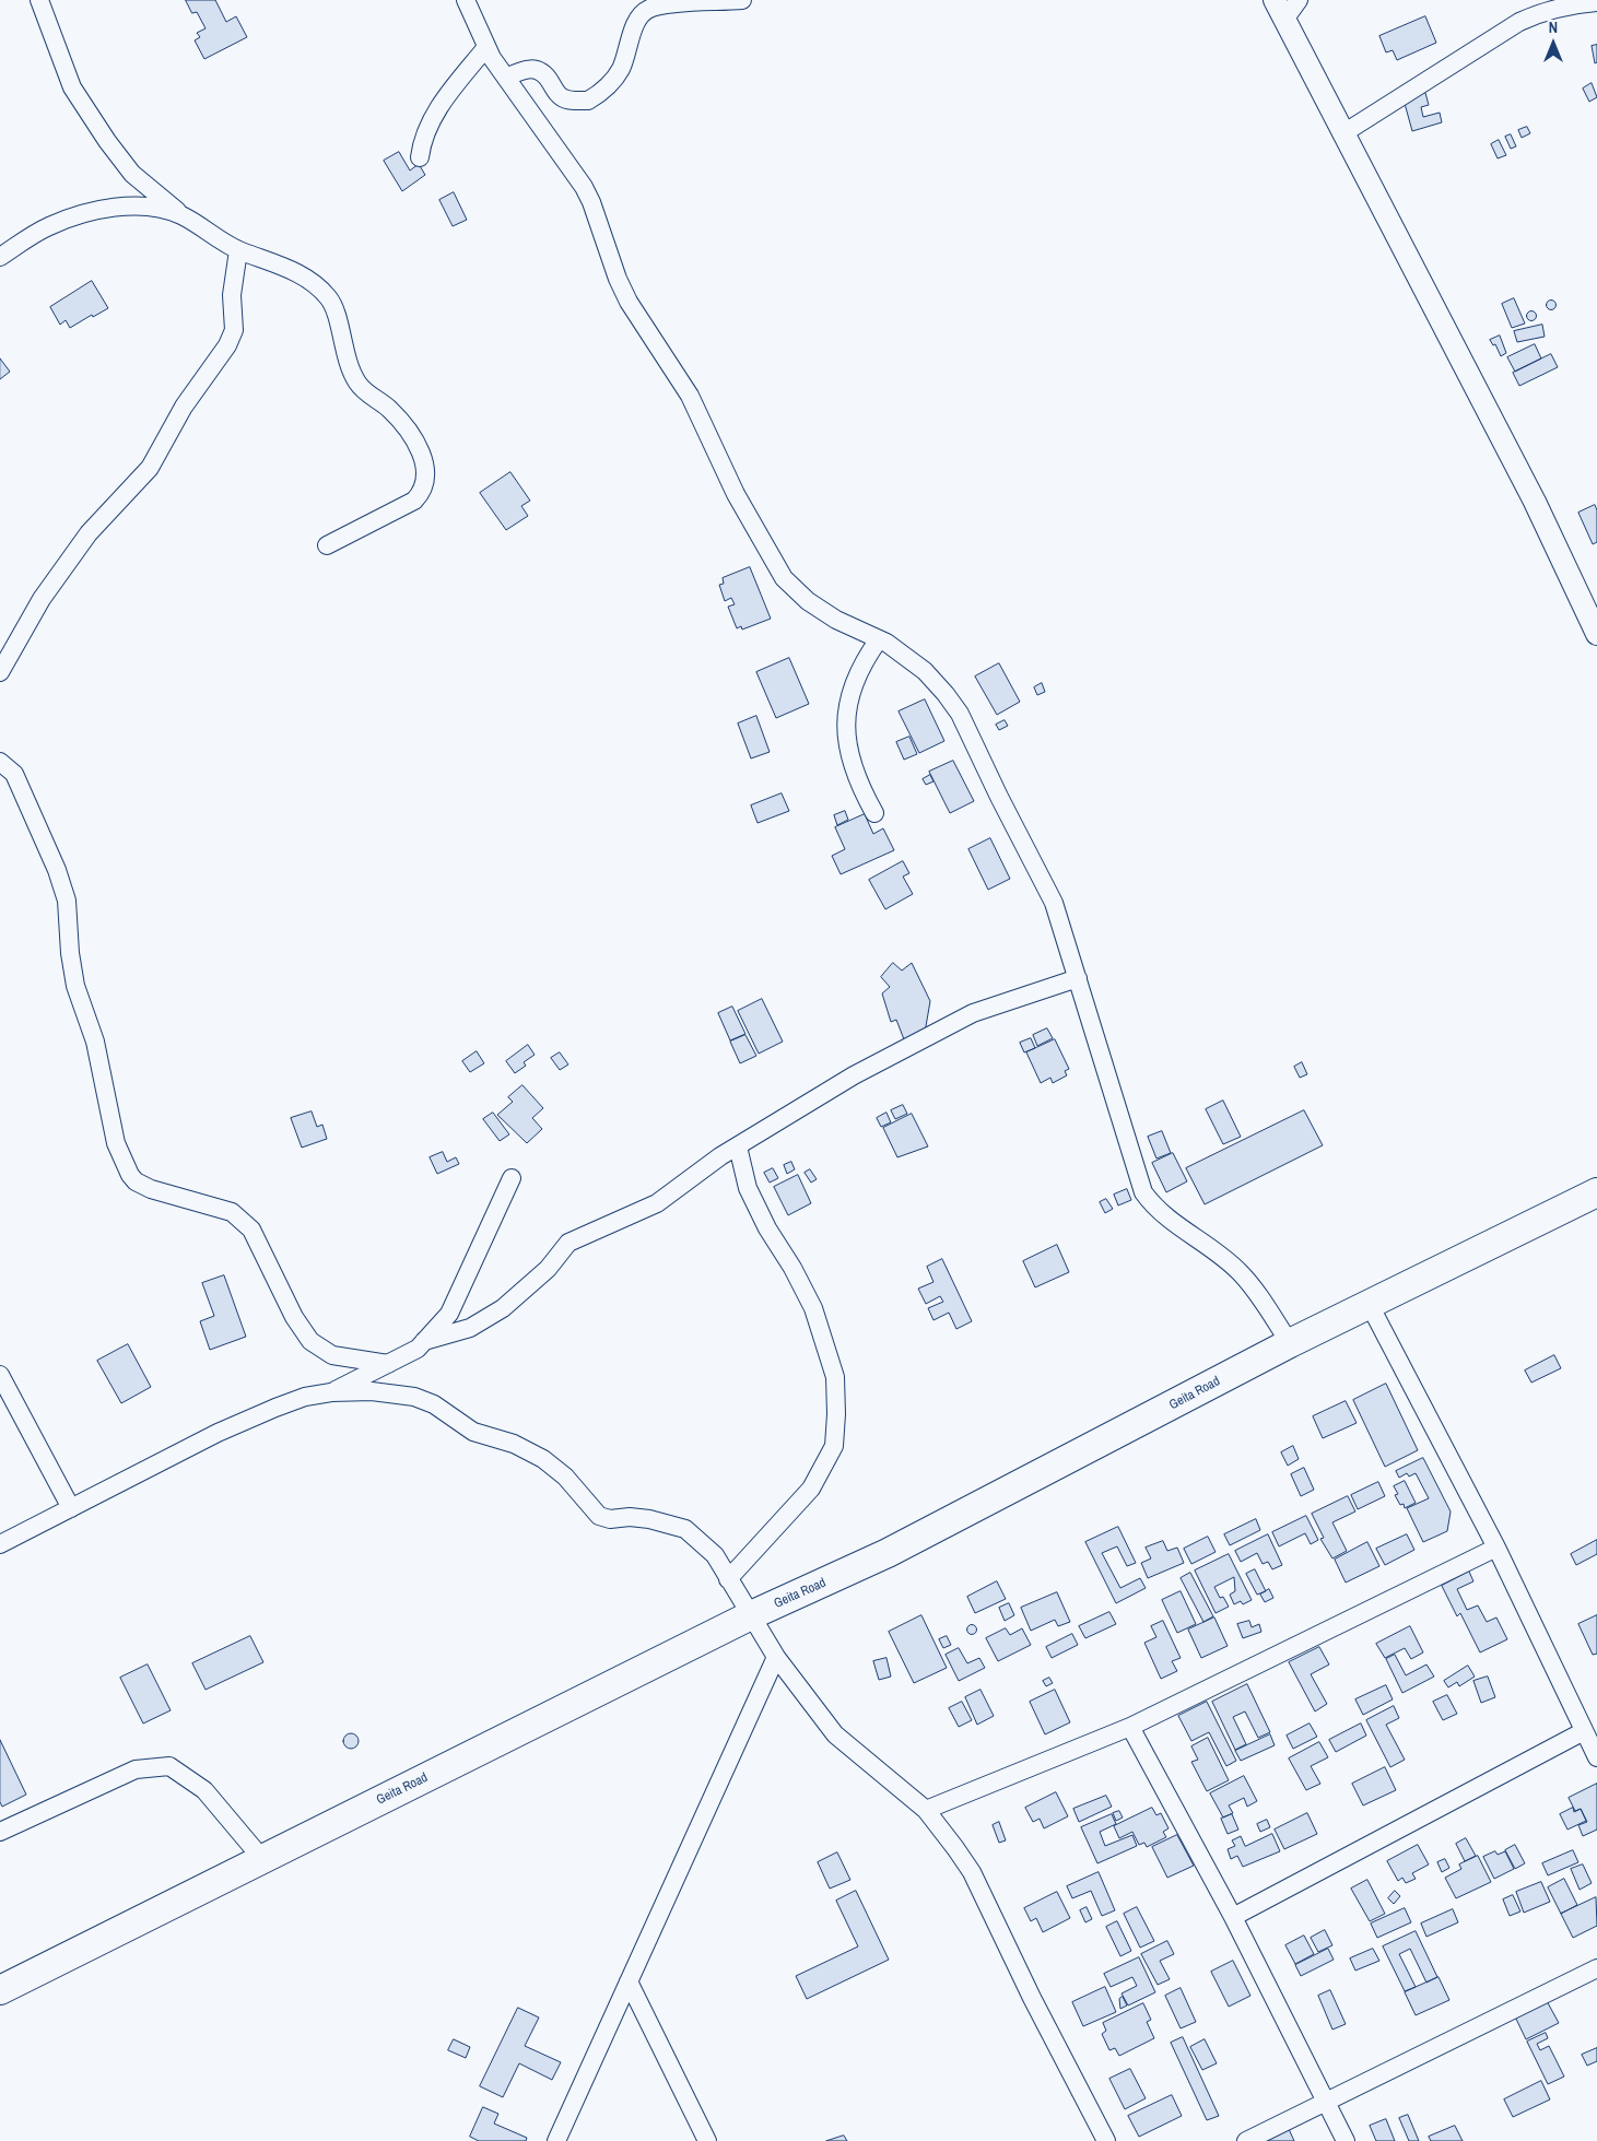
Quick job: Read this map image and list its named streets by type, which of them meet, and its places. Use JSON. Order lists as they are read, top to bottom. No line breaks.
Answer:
{"streets":{"highway":["Geita Road"]},"north":"top"}
